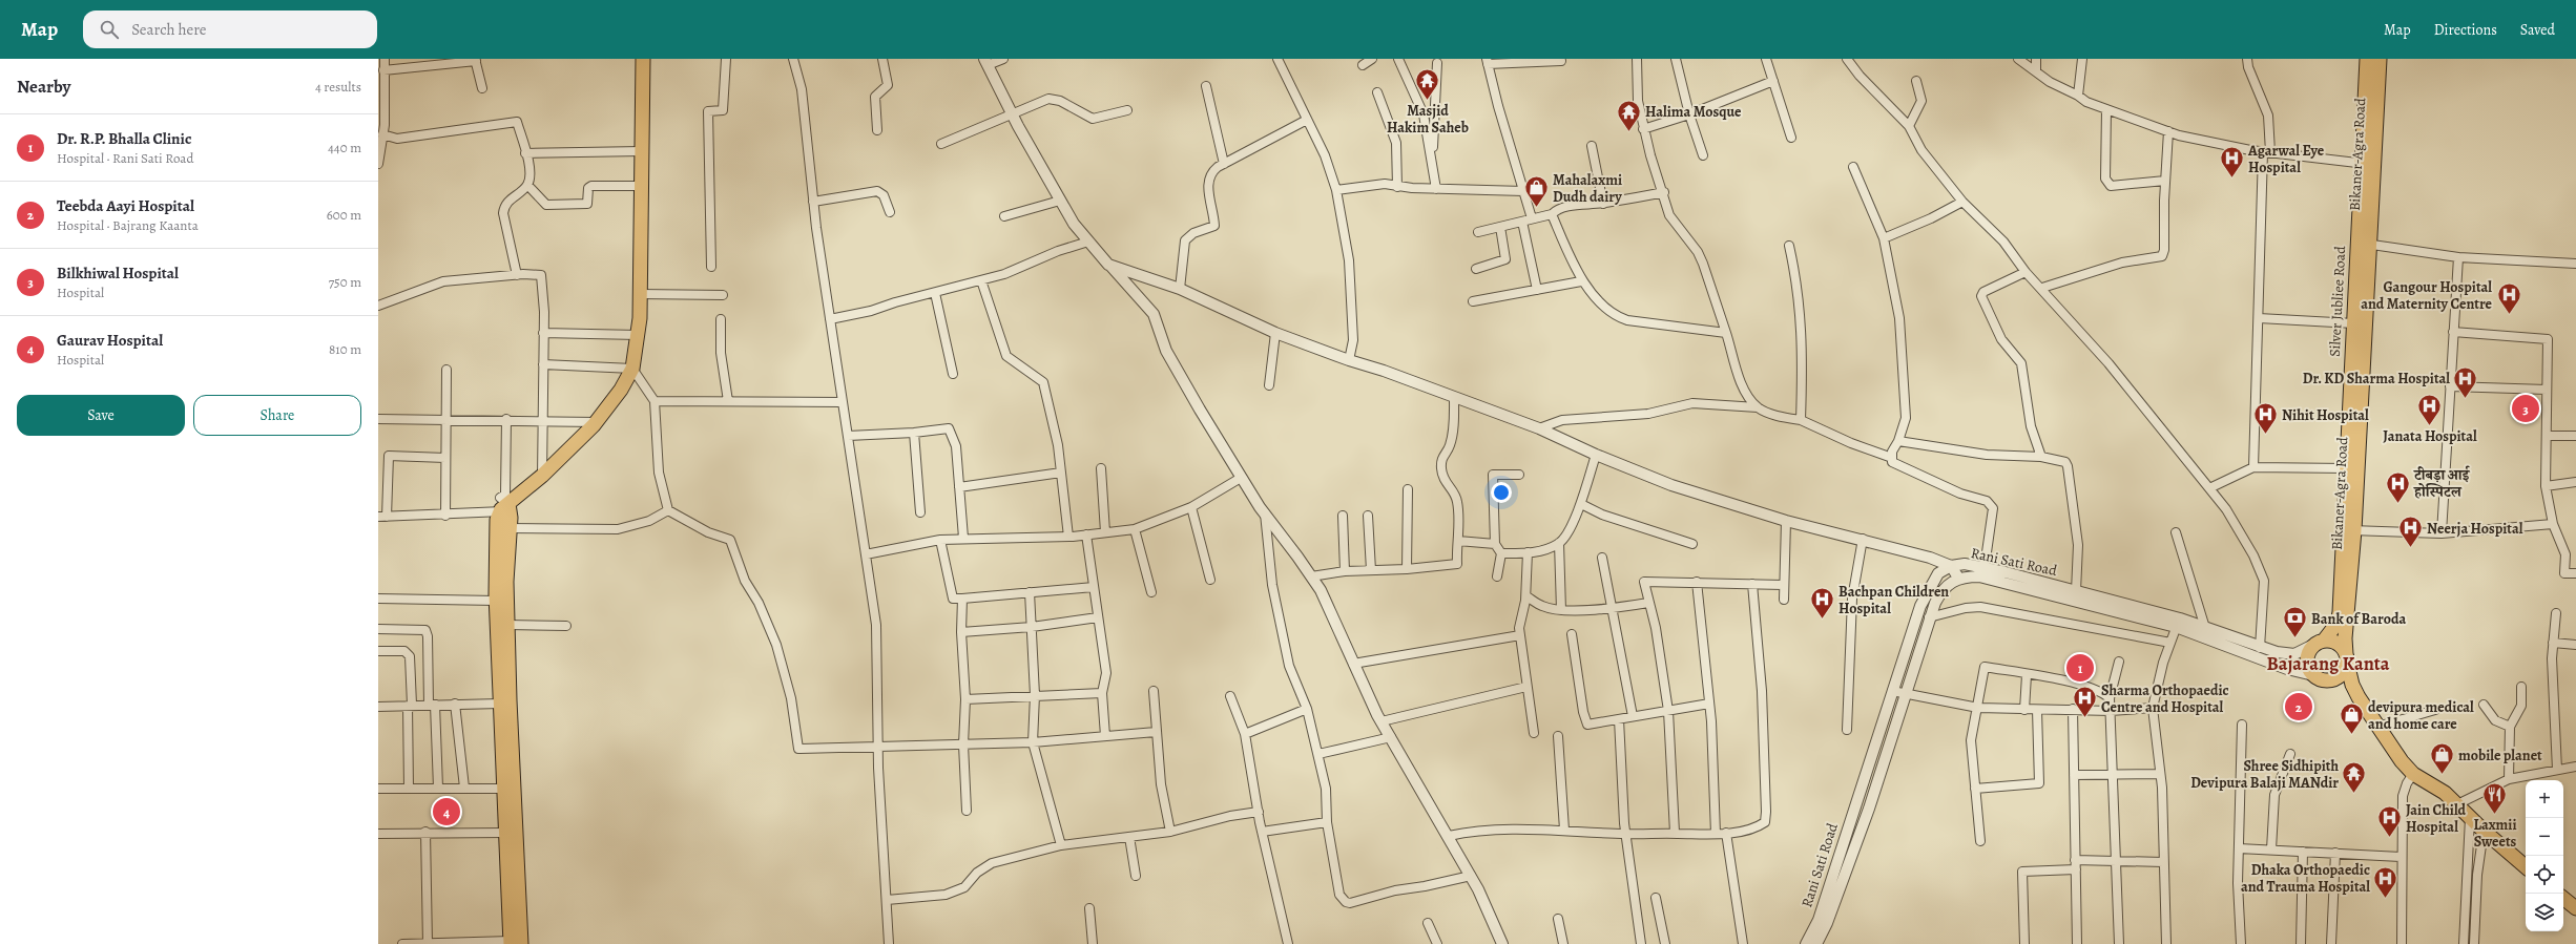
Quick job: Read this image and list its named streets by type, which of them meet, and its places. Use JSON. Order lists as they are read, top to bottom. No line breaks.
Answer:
{"streets":{"main road":["Bikaner-Agra Road","Silver Jubliee Road"],"street":["Rani Sati Road"]},"crossings":[["Bikaner-Agra Road","Silver Jubliee Road"],["Bikaner-Agra Road","Rani Sati Road"],["Silver Jubliee Road","Rani Sati Road"]],"districts":["Bajarang Kanta"],"places":{"temple":["Masjid Hakim Saheb","Halima Mosque","Shree Sidhipith Devipura Balaji MANdir"],"hospital":["Agarwal Eye Hospital","Gangour Hospital and Maternity Centre","Dr. KD Sharma Hospital","Janata Hospital","Nihit Hospital","टीबड़ा आई होस्पिटल","Neerja Hospital","Bachpan Children Hospital","Sharma Orthopaedic Centre and Hospital","Jain Child Hospital","Dhaka Orthopaedic and Trauma Hospital"],"shop":["Mahalaxmi Dudh dairy","devipura medical and home care","mobile planet"],"bank":["Bank of Baroda"],"restaurant":["Laxmii Sweets"]},"page":{"header":"Map","search":"Search here","nav":["Map","Directions","Saved"],"heading":["Nearby","4 results"],"list":[{"mark":"1","name":"Dr. R.P. Bhalla Clinic","note":"Hospital · Rani Sati Road","value":"440 m"},{"mark":"2","name":"Teebda Aayi Hospital","note":"Hospital · Bajrang Kaanta","value":"600 m"},{"mark":"3","name":"Bilkhiwal Hospital","note":"Hospital","value":"750 m"},{"mark":"4","name":"Gaurav Hospital","note":"Hospital","value":"810 m"}],"buttons":["Save","Share"],"pins":["3","1","2","4"],"map_buttons":["+","−"]}}
